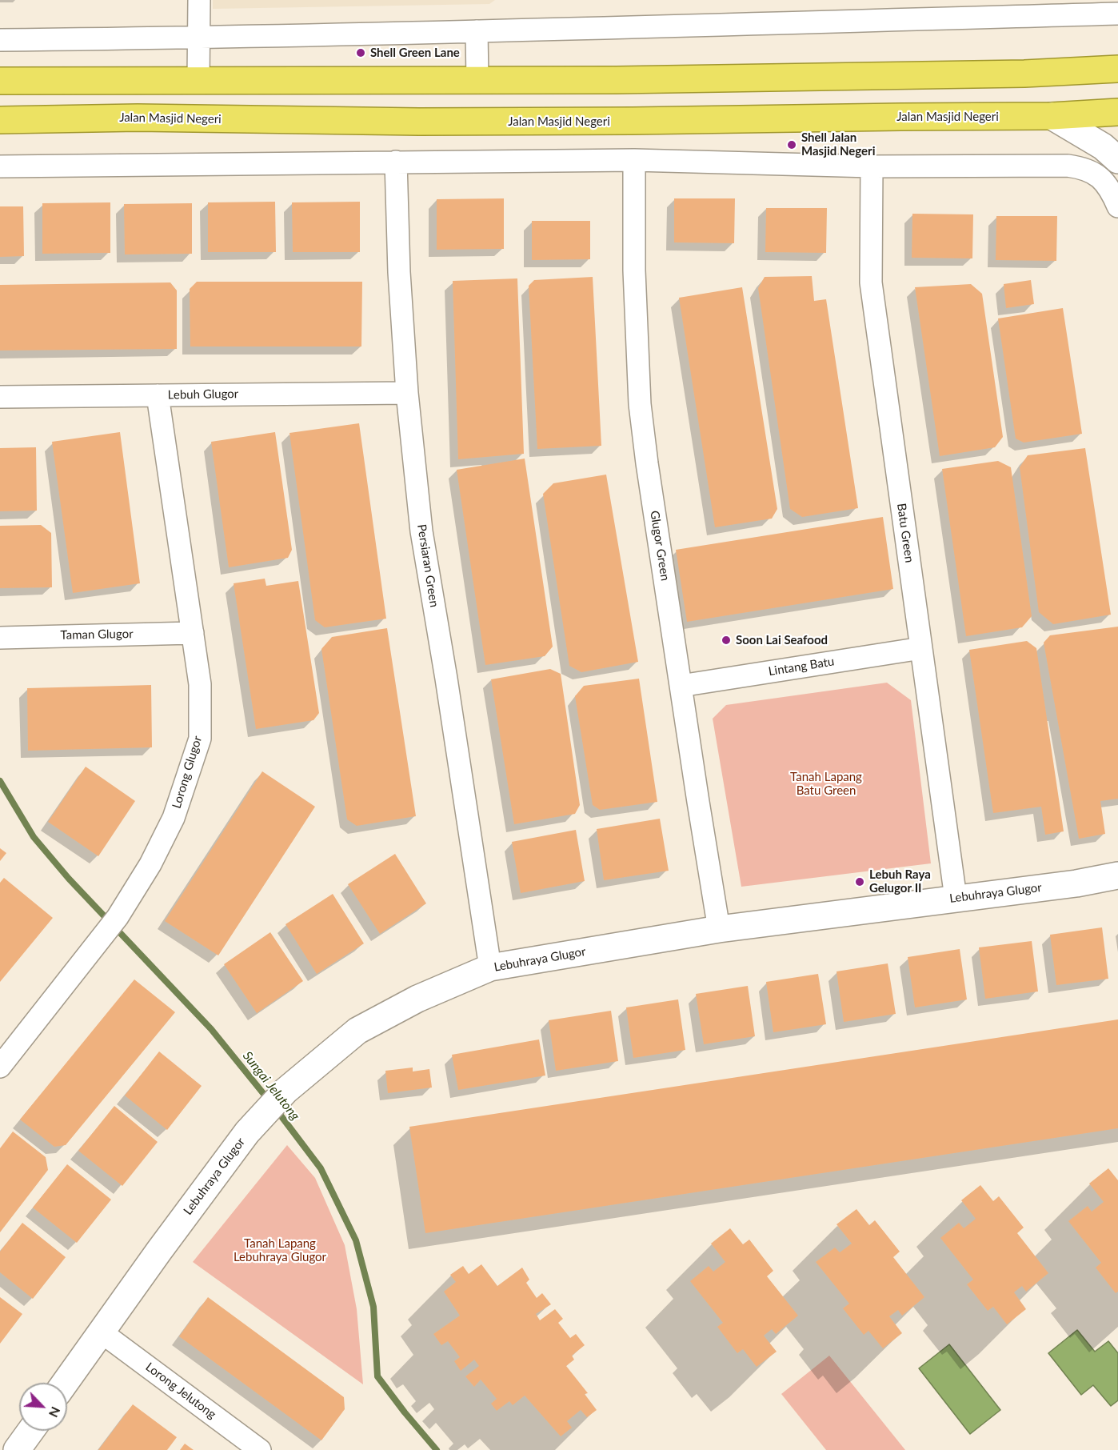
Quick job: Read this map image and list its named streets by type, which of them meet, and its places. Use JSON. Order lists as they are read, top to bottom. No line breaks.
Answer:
{"streets":{"highway":["Jalan Masjid Negeri"],"street":["Lebuh Glugor","Batu Green","Glugor Green","Persiaran Green","Taman Glugor","Lintang Batu","Lorong Glugor","Lebuhraya Glugor","Lorong Jelutong"]},"crossings":[["Lebuh Glugor","Persiaran Green"],["Lebuh Glugor","Lorong Glugor"],["Batu Green","Lintang Batu"],["Batu Green","Lebuhraya Glugor"],["Glugor Green","Lintang Batu"],["Glugor Green","Lebuhraya Glugor"],["Persiaran Green","Lebuhraya Glugor"],["Taman Glugor","Lorong Glugor"],["Lebuhraya Glugor","Lorong Jelutong"]],"water":["Sungai Jelutong"],"parks":["Tanah Lapang Batu Green","Tanah Lapang Lebuhraya Glugor"],"places":["Shell Green Lane","Shell Jalan Masjid Negeri","Soon Lai Seafood","Lebuh Raya Gelugor II"],"north":"bottom right"}
